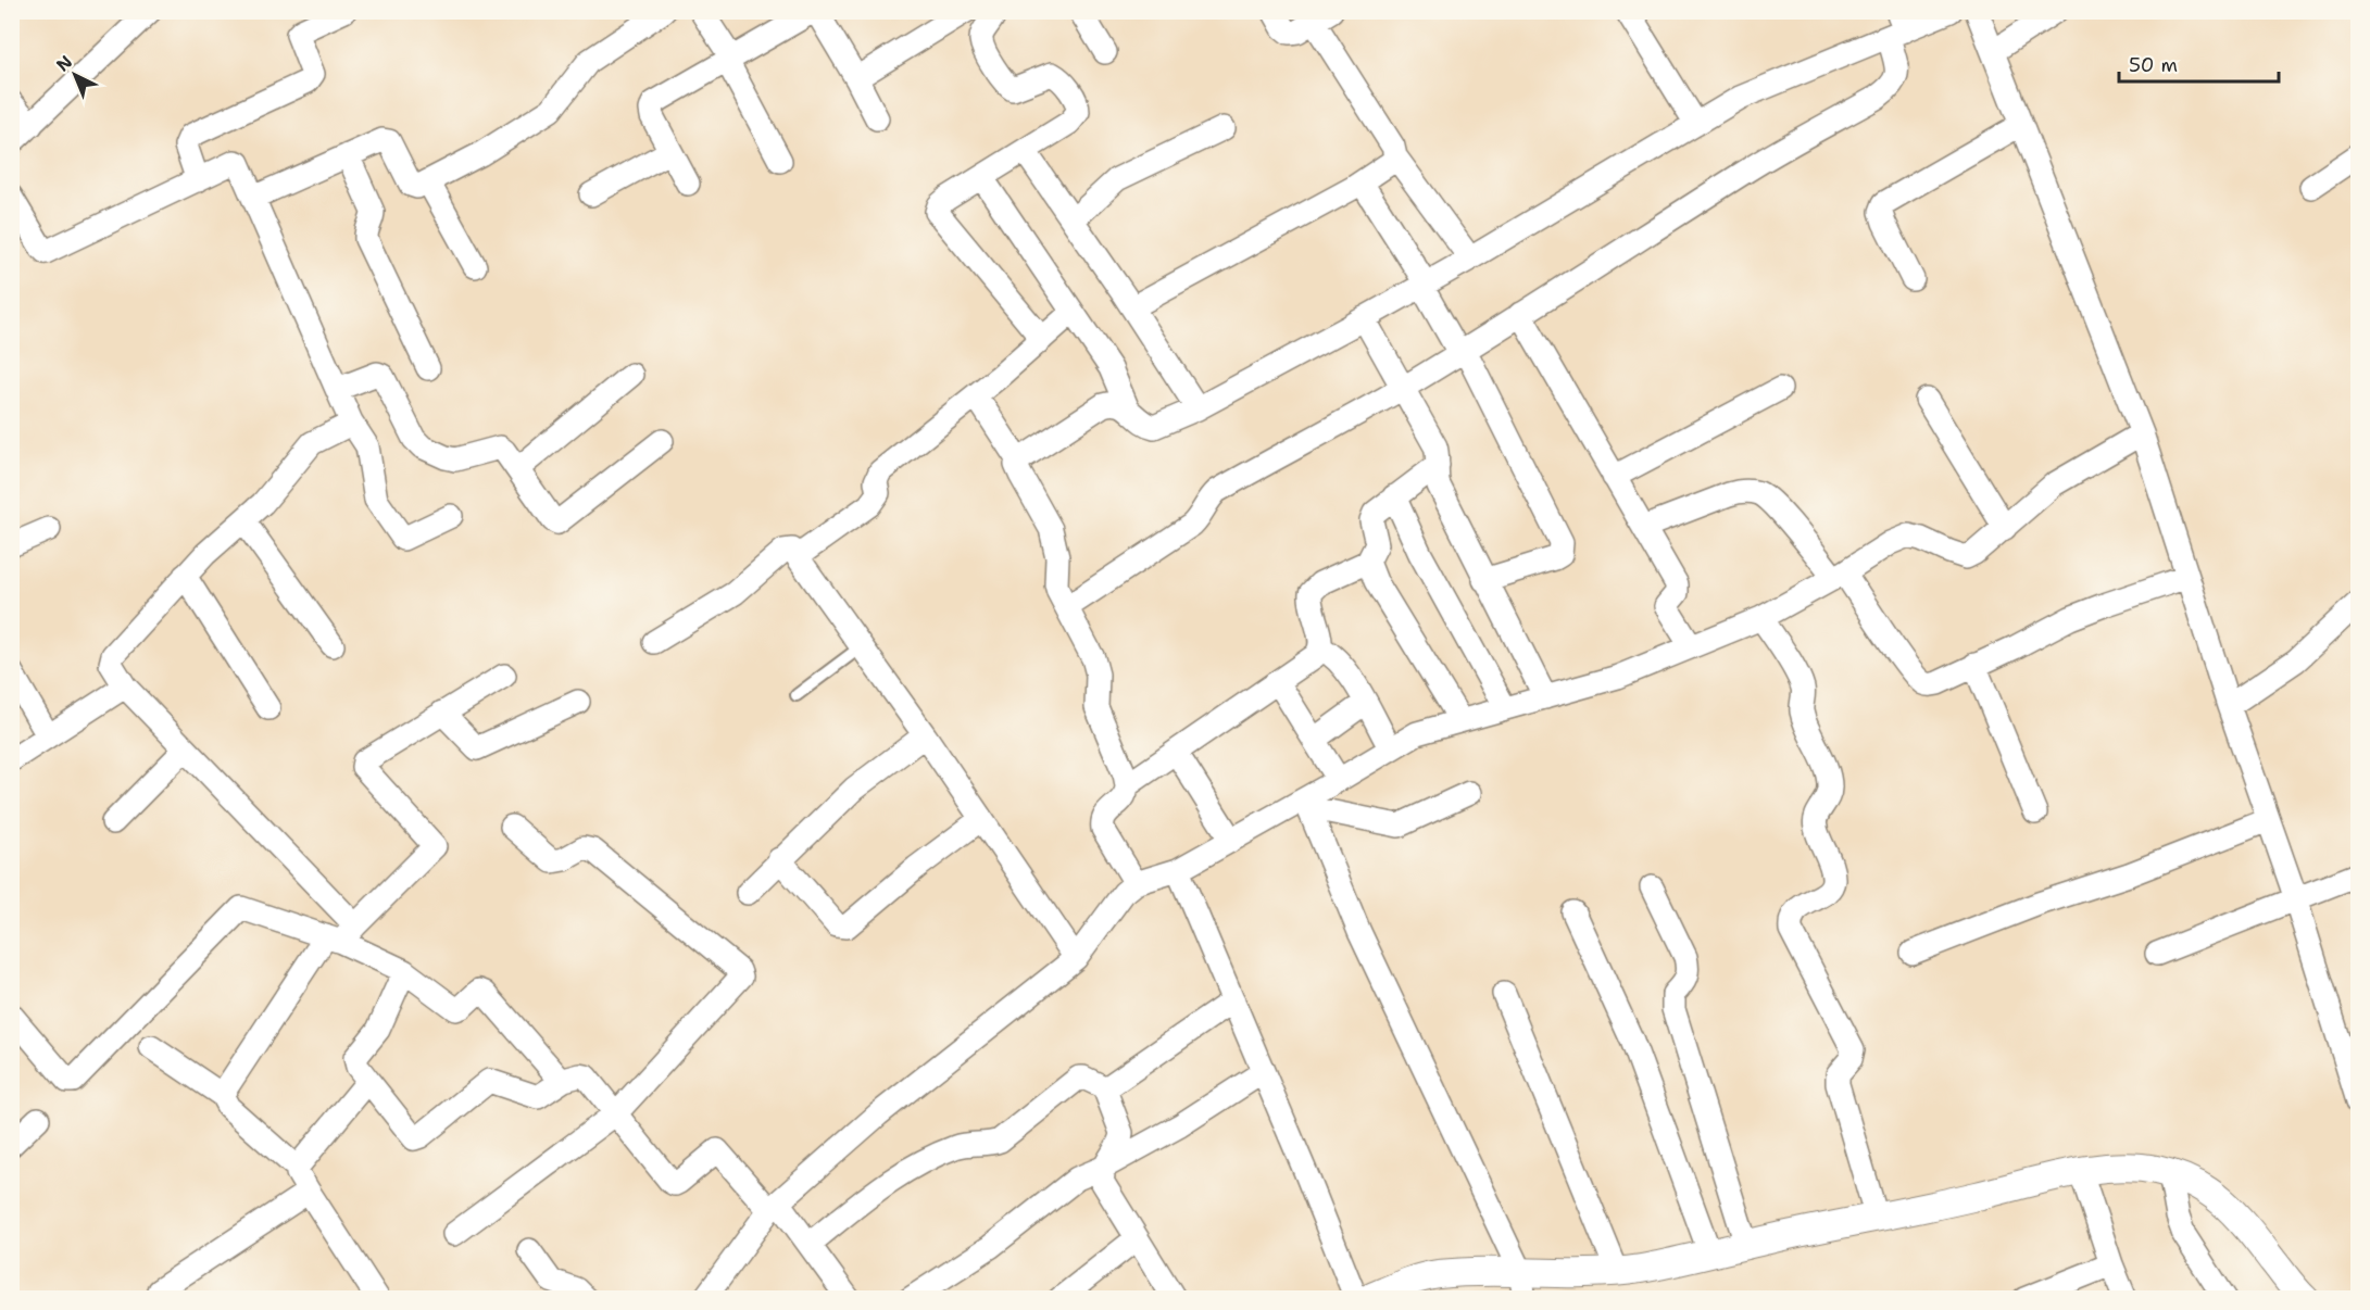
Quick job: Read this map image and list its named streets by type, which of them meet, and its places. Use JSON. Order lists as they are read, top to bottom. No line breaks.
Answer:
{"scale_bar":"50 m","north":"top left"}
